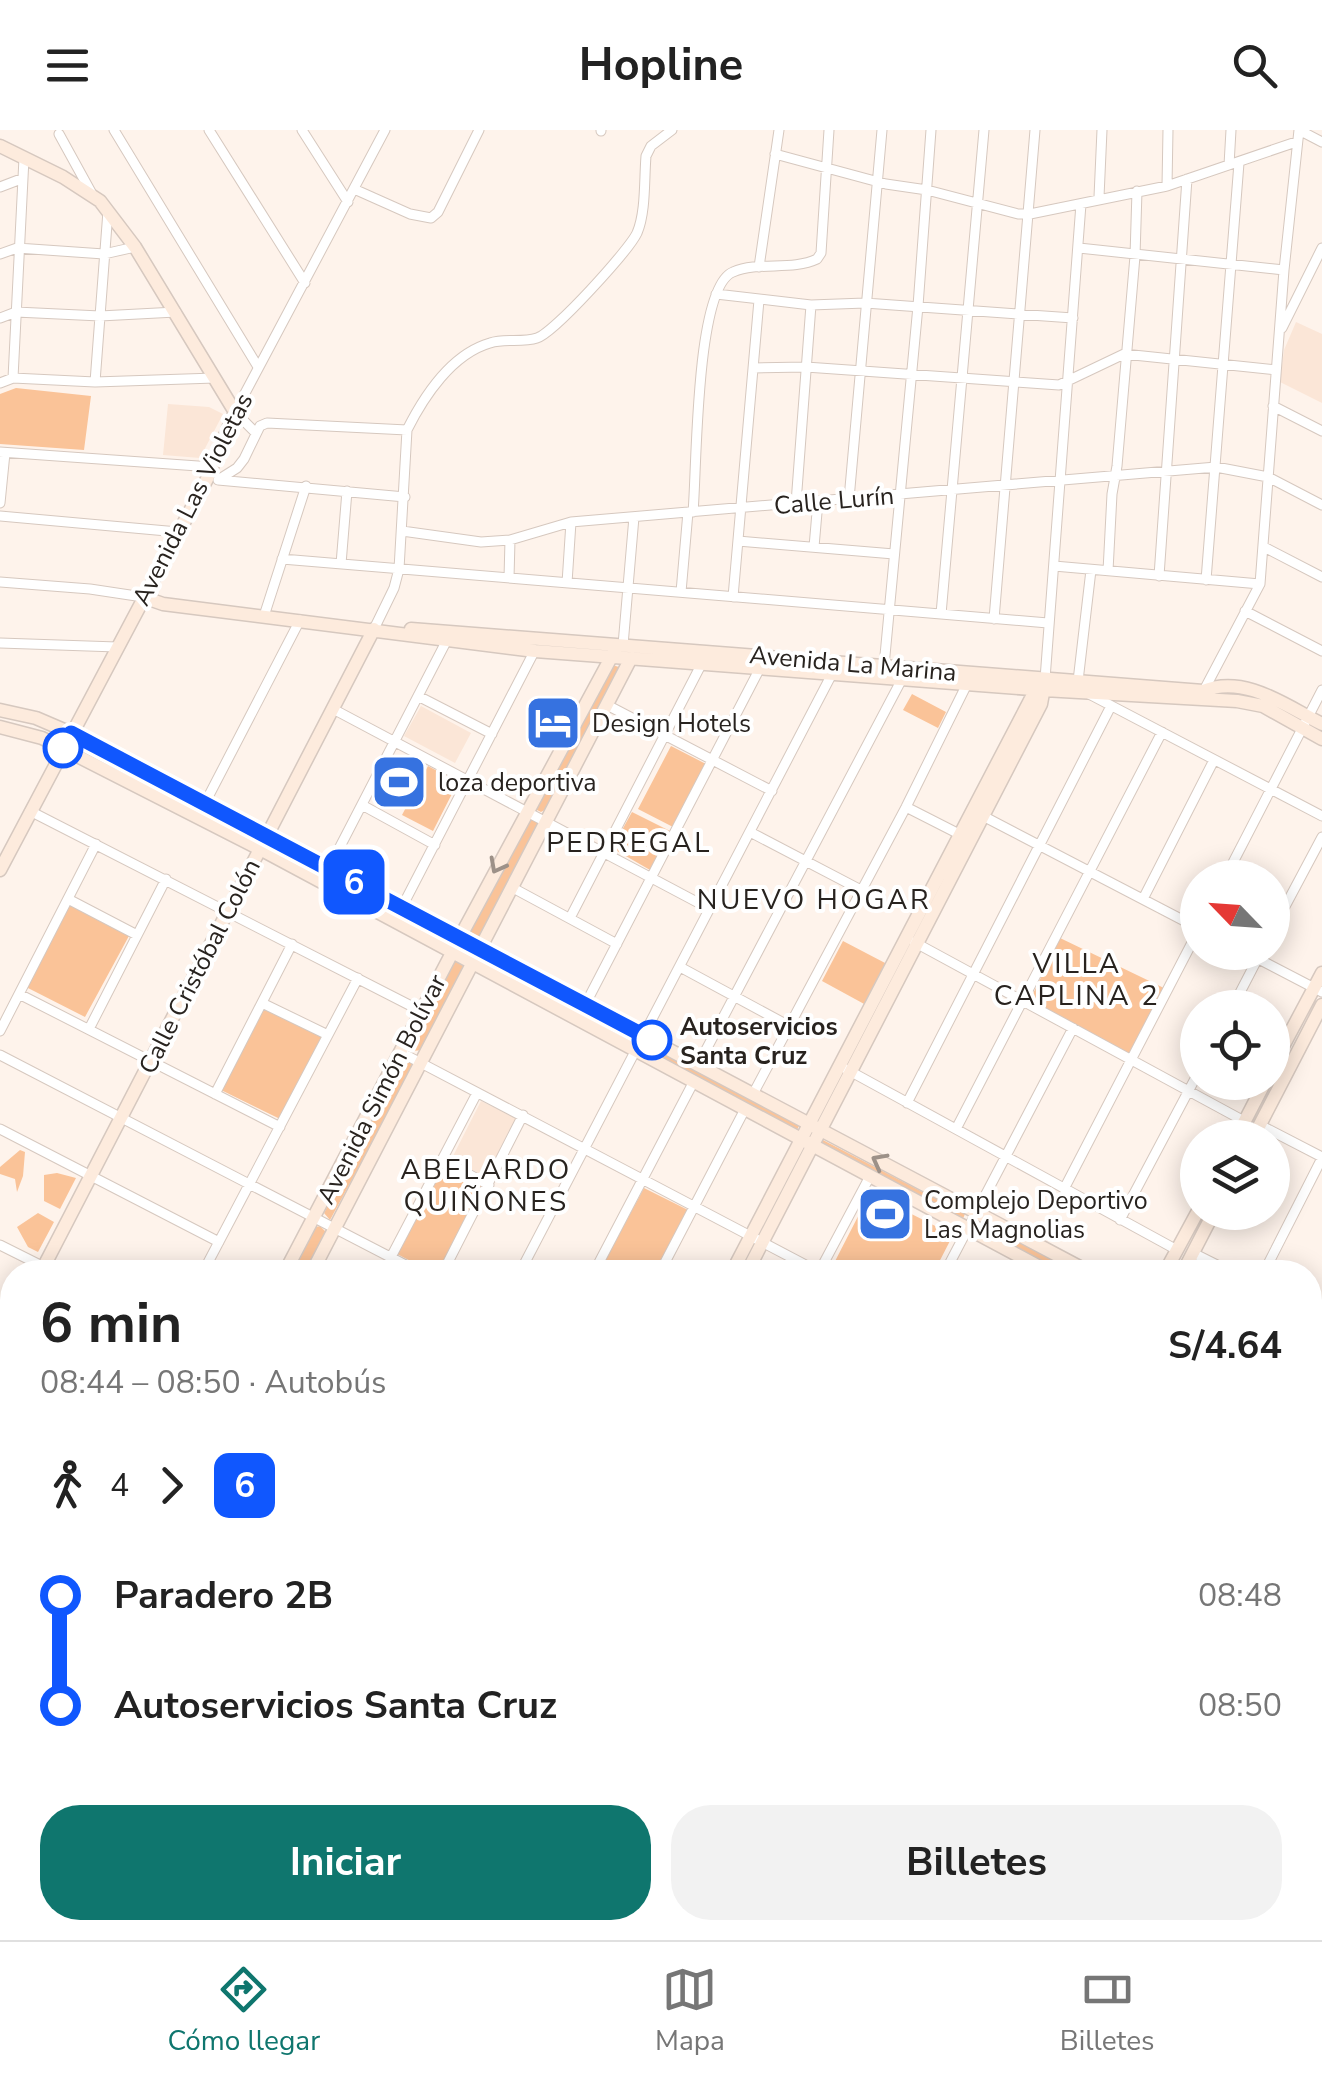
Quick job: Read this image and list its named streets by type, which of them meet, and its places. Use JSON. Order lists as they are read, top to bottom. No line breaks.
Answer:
{"streets":{"street":["Avenida Las Violetas","Calle Lurín","Avenida La Marina","Calle Cristóbal Colón","Avenida Simón Bolívar"]},"crossings":[["Avenida Las Violetas","Avenida La Marina"],["Calle Lurín","Calle Cristóbal Colón"],["Avenida La Marina","Calle Cristóbal Colón"],["Avenida La Marina","Avenida Simón Bolívar"]],"districts":["PEDREGAL","NUEVO HOGAR","VILLA CAPLINA 2","ABELARDO QUIÑONES"],"places":{"hotel":["Design Hotels"],"sports":["loza deportiva","Complejo Deportivo Las Magnolias"],"other":["Autoservicios Santa Cruz"]},"lines":["bus line 6"],"north":"top left","page":{"header":"Hopline","on_map":"6","heading":["6 min","08:44 – 08:50 · Autobús","S/4.64"],"legs":["4","6"],"list":[{"name":"Paradero 2B","value":"08:48"},{"name":"Autoservicios Santa Cruz","value":"08:50"}],"buttons":["Iniciar","Billetes"],"tabs":["Cómo llegar","Mapa","Billetes"]}}
